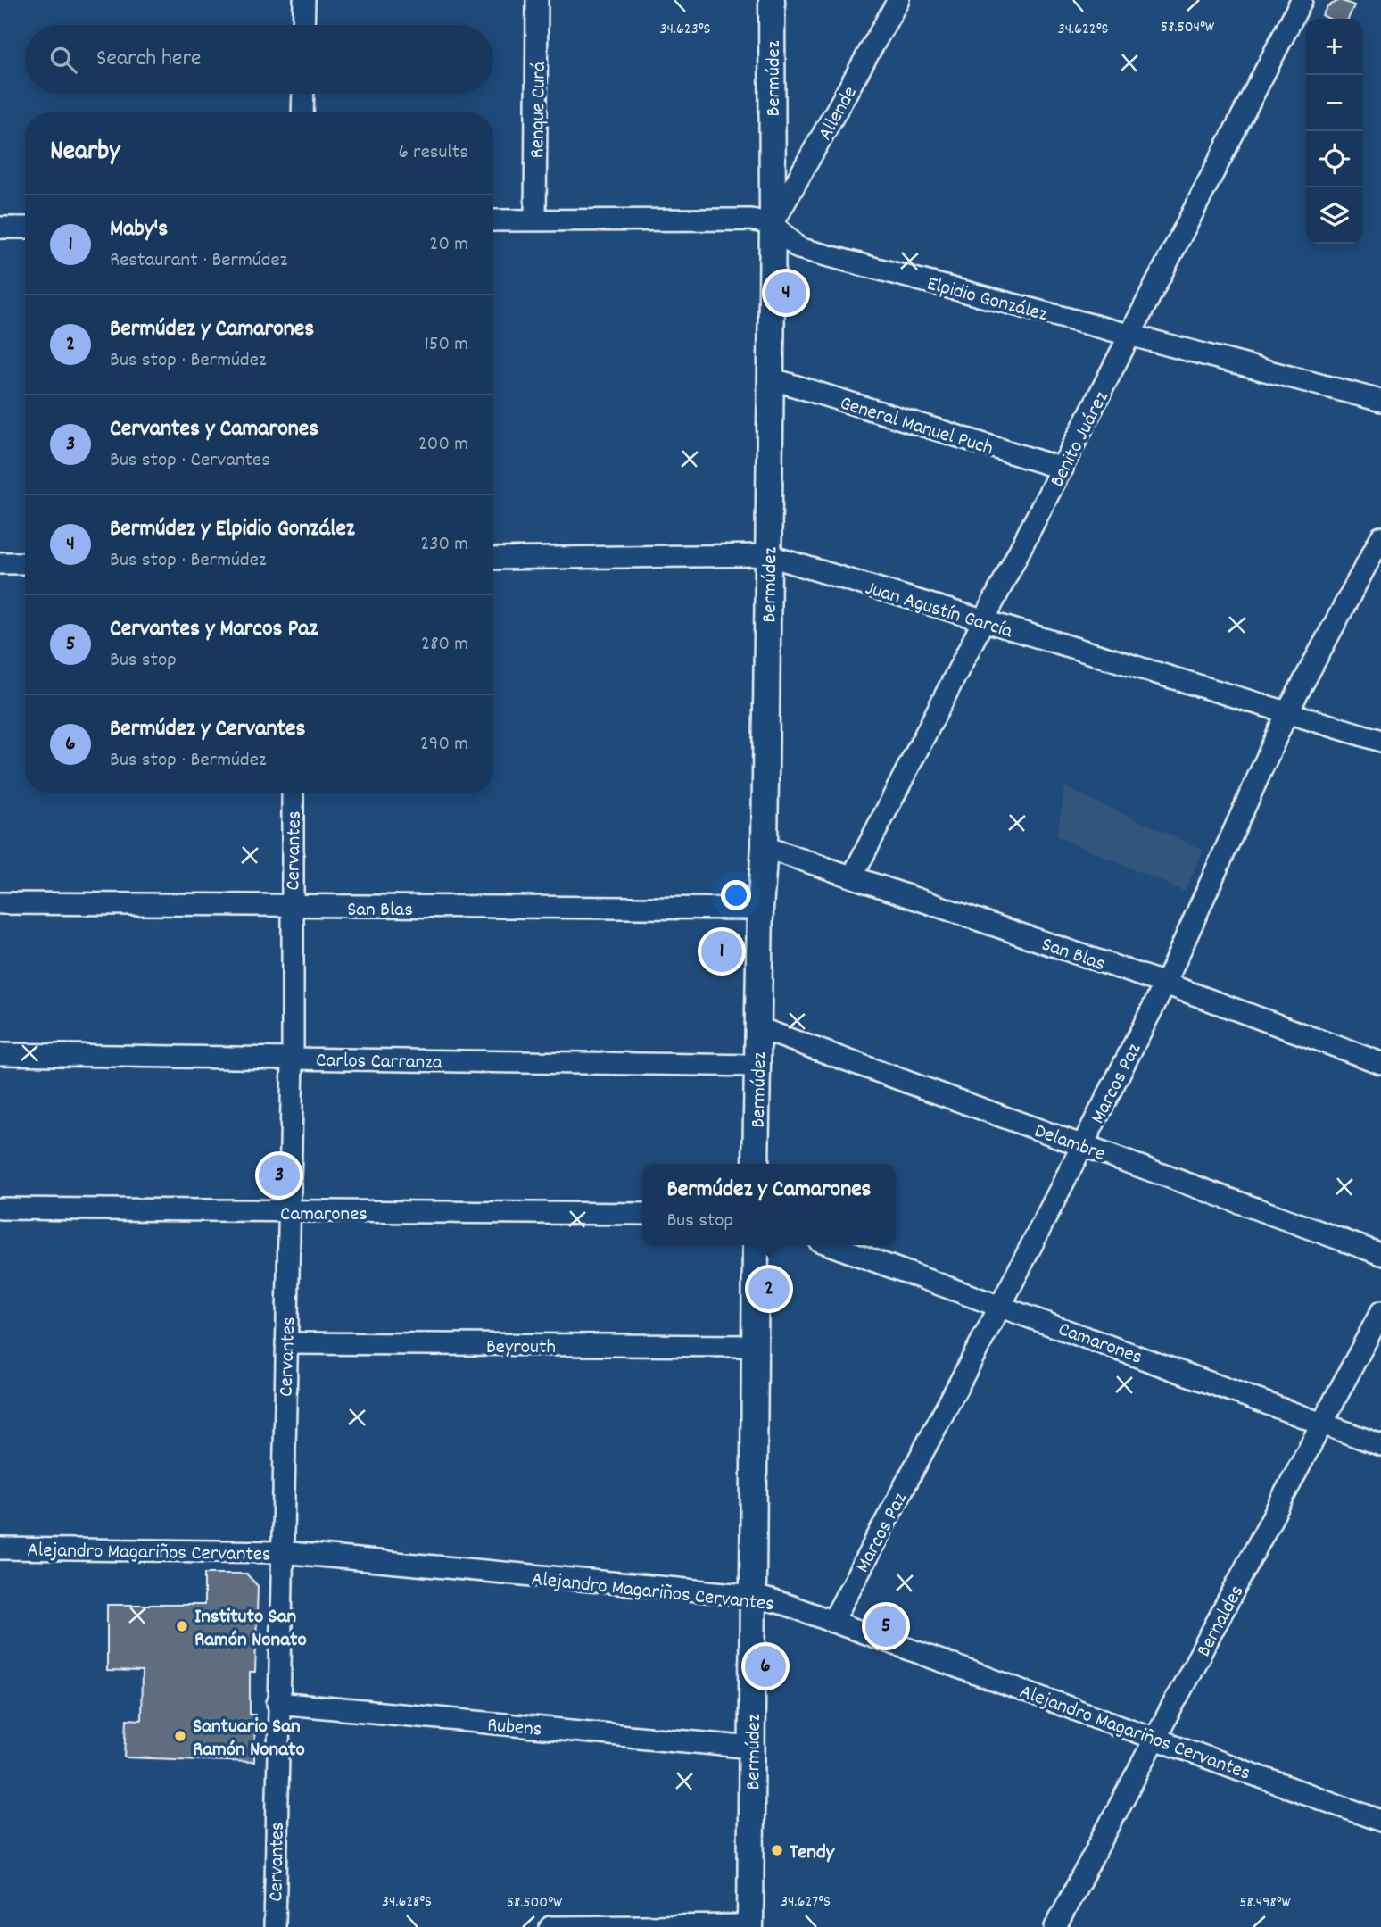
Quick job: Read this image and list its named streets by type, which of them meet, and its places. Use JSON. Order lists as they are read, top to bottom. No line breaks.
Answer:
{"streets":{"street":["Bermúdez","Renque Curá","Allende","Elpidio González","General Manuel Puch","Benito Juárez","Juan Agustín García","Cervantes","San Blas","Carlos Carranza","Marcos Paz","Delambre","Camarones","Beyrouth","Alejandro Magariños Cervantes","Bernaldes","Rubens"]},"crossings":[["Bermúdez","Allende"],["Bermúdez","Elpidio González"],["Bermúdez","General Manuel Puch"],["Bermúdez","Juan Agustín García"],["Bermúdez","San Blas"],["Bermúdez","Carlos Carranza"],["Bermúdez","Delambre"],["Bermúdez","Beyrouth"],["Bermúdez","Alejandro Magariños Cervantes"],["Bermúdez","Rubens"],["Allende","Elpidio González"],["Elpidio González","Benito Juárez"],["General Manuel Puch","Benito Juárez"],["Benito Juárez","Juan Agustín García"],["Benito Juárez","San Blas"],["Juan Agustín García","Marcos Paz"],["Cervantes","San Blas"],["Cervantes","Carlos Carranza"],["Cervantes","Camarones"],["Cervantes","Beyrouth"],["Cervantes","Alejandro Magariños Cervantes"],["Cervantes","Rubens"],["San Blas","Marcos Paz"],["Marcos Paz","Delambre"],["Marcos Paz","Camarones"],["Marcos Paz","Alejandro Magariños Cervantes"],["Camarones","Bernaldes"],["Alejandro Magariños Cervantes","Bernaldes"]],"places":["Instituto San Ramón Nonato","Santuario San Ramón Nonato","Tendy"],"page":{"map_buttons":["+","−"],"search":"Search here","heading":["Nearby","6 results"],"list":[{"mark":"1","name":"Maby's","note":"Restaurant · Bermúdez","value":"20 m"},{"mark":"2","name":"Bermúdez y Camarones","note":"Bus stop · Bermúdez","value":"150 m"},{"mark":"3","name":"Cervantes y Camarones","note":"Bus stop · Cervantes","value":"200 m"},{"mark":"4","name":"Bermúdez y Elpidio González","note":"Bus stop · Bermúdez","value":"230 m"},{"mark":"5","name":"Cervantes y Marcos Paz","note":"Bus stop","value":"280 m"},{"mark":"6","name":"Bermúdez y Cervantes","note":"Bus stop · Bermúdez","value":"290 m"}],"pins":["4","1","3","2","5","6"],"popup":["Bermúdez y Camarones","Bus stop"]},"coordinates":["58.504°W","34.623°S","34.622°S","34.628°S","34.627°S","58.500°W","58.498°W"]}
